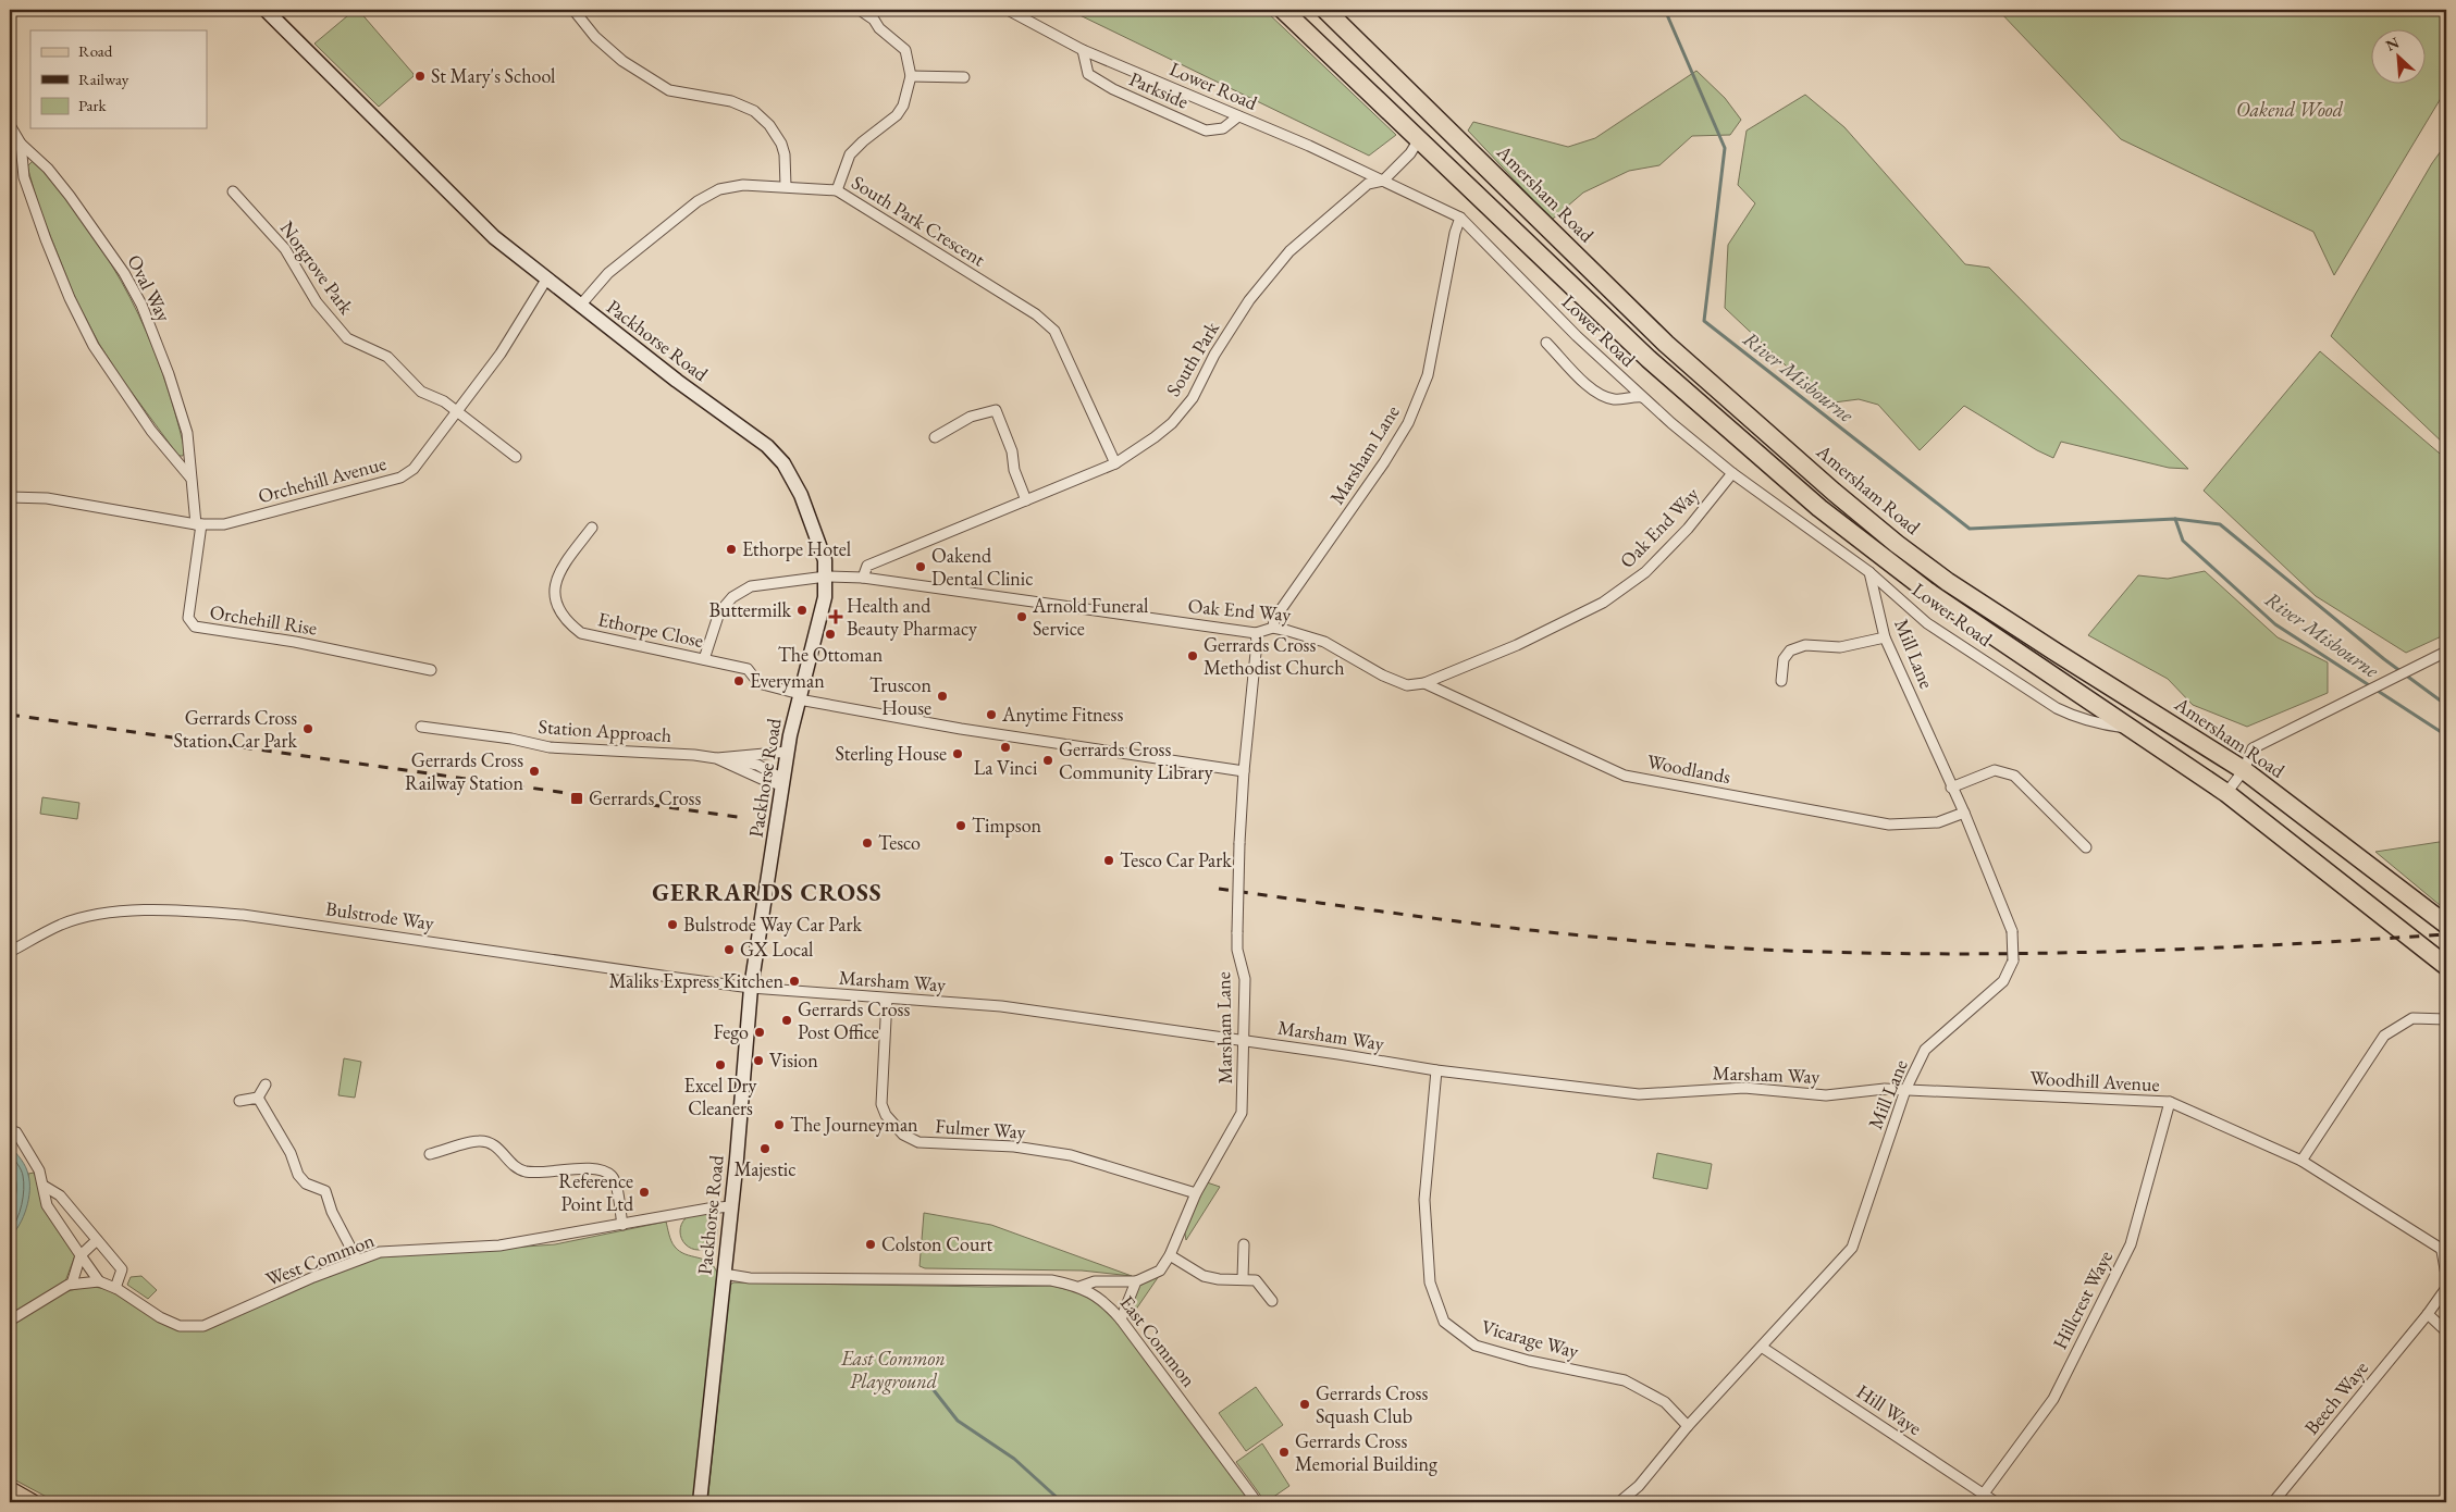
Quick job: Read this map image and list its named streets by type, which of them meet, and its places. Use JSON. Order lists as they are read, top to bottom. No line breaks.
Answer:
{"streets":{"highway":["Amersham Road"],"main road":["Packhorse Road"],"street":["Lower Road","Parkside","South Park Crescent","Norgrove Park","Oval Way","South Park","Marsham Lane","Orchehill Avenue","Oak End Way","Orchehill Rise","Ethorpe Close","Mill Lane","Station Approach","Woodlands","Bulstrode Way","Marsham Way","Woodhill Avenue","Fulmer Way","West Common","Hillcrest Waye","Vicarage Way","East Common","Beech Waye","Hill Waye"]},"crossings":[["Lower Road","Parkside"],["Lower Road","South Park"],["Lower Road","Marsham Lane"],["Lower Road","Oak End Way"],["Lower Road","Mill Lane"],["South Park Crescent","Packhorse Road"],["South Park Crescent","South Park"],["Norgrove Park","Orchehill Avenue"],["Oval Way","Orchehill Avenue"],["Oval Way","Orchehill Rise"],["Packhorse Road","Orchehill Avenue"],["Packhorse Road","Oak End Way"],["Packhorse Road","Ethorpe Close"],["Packhorse Road","Bulstrode Way"],["Packhorse Road","Marsham Way"],["Packhorse Road","West Common"],["Packhorse Road","East Common"],["South Park","Oak End Way"],["Marsham Lane","Oak End Way"],["Marsham Lane","Ethorpe Close"],["Marsham Lane","Marsham Way"],["Marsham Lane","Fulmer Way"],["Orchehill Avenue","Orchehill Rise"],["Oak End Way","Ethorpe Close"],["Oak End Way","Woodlands"],["Mill Lane","Woodlands"],["Mill Lane","Marsham Way"],["Mill Lane","Woodhill Avenue"],["Mill Lane","Vicarage Way"],["Mill Lane","Hill Waye"],["Bulstrode Way","Marsham Way"],["Marsham Way","Woodhill Avenue"],["Marsham Way","Fulmer Way"],["Marsham Way","Vicarage Way"],["Woodhill Avenue","Hillcrest Waye"],["Hillcrest Waye","Hill Waye"]],"districts":["GERRARDS CROSS"],"water":["River Misbourne"],"parks":["Oakend Wood","East Common Playground"],"places":{"other":["St Mary's School","Ethorpe Hotel","Oakend Dental Clinic","Buttermilk","Arnold Funeral Service","The Ottoman","Gerrards Cross Methodist Church","Everyman","Truscon House","Anytime Fitness","Gerrards Cross Station Car Park","La Vinci","Sterling House","Gerrards Cross Community Library","Gerrards Cross Railway Station","Timpson","Tesco","Tesco Car Park","Bulstrode Way Car Park","GX Local","Maliks Express Kitchen","Gerrards Cross Post Office","Fego","Vision","Excel Dry Cleaners","The Journeyman","Majestic","Reference Point Ltd","Colston Court","Gerrards Cross Squash Club","Gerrards Cross Memorial Building"],"health":["Health and Beauty Pharmacy"],"transit":["Gerrards Cross"]},"legend":["Road","Railway","Park"],"north":"top left"}
